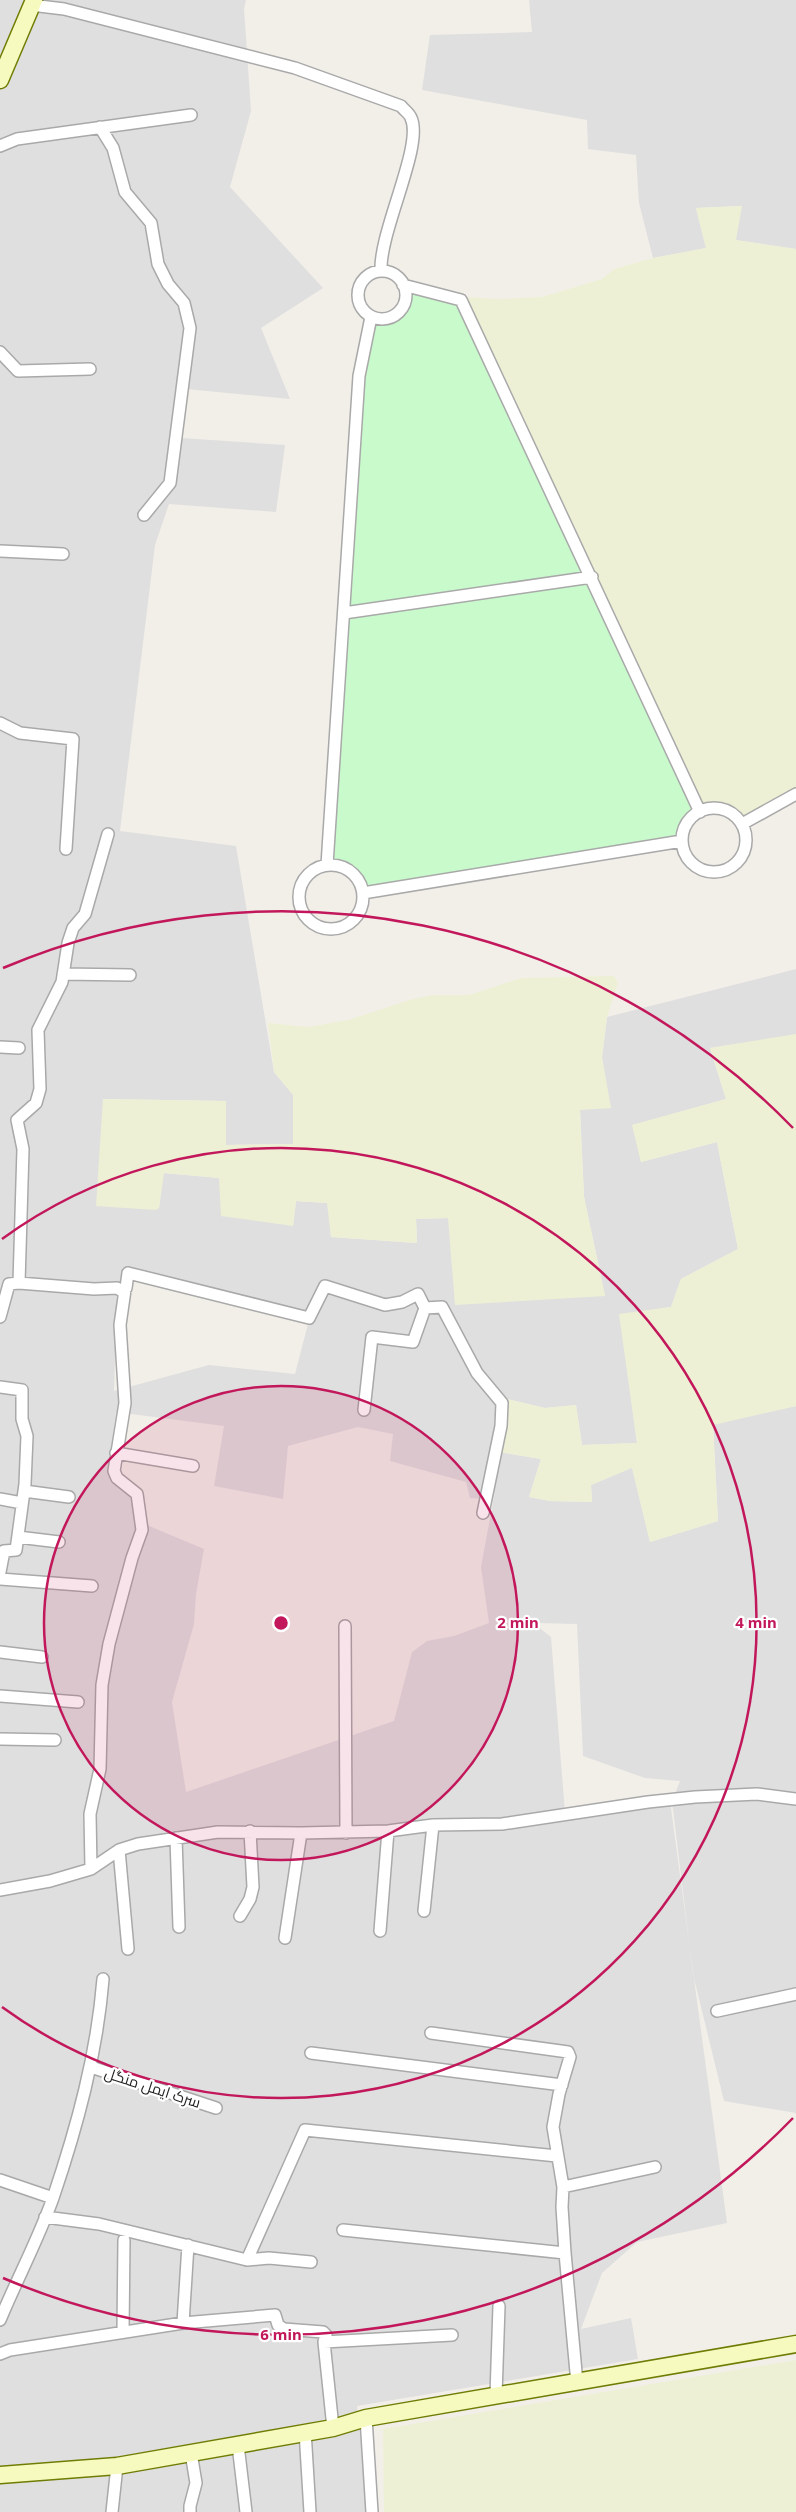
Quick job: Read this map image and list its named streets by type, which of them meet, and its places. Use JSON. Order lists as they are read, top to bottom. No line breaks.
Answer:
{"streets":{"street":["سرک ایمل منگل"]},"rings":["2 min","4 min","6 min"]}
